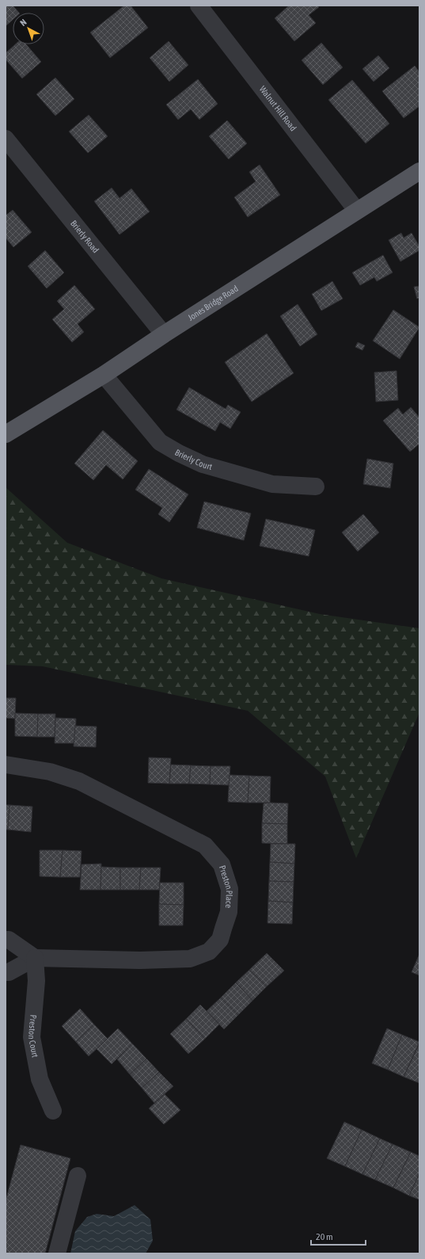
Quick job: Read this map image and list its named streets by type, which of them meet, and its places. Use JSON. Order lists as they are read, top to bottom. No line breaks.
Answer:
{"streets":{"main road":["Jones Bridge Road"],"street":["Walnut Hill Road","Brierly Road","Brierly Court","Preston Place","Preston Court"]},"crossings":[["Walnut Hill Road","Jones Bridge Road"],["Brierly Road","Jones Bridge Road"],["Jones Bridge Road","Brierly Court"],["Preston Place","Preston Court"]],"scale_bar":"20 m","north":"top left"}
